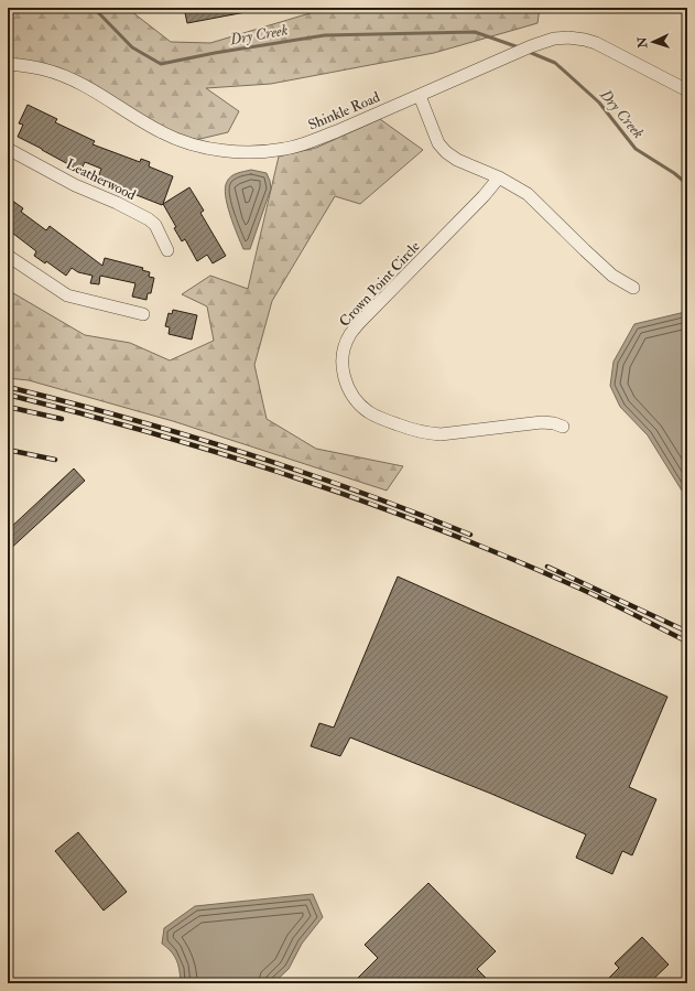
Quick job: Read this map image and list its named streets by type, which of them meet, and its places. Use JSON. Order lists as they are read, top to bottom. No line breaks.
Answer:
{"streets":{"street":["Shinkle Road","Leatherwood","Crown Point Circle"]},"water":["Dry Creek"],"north":"left"}
